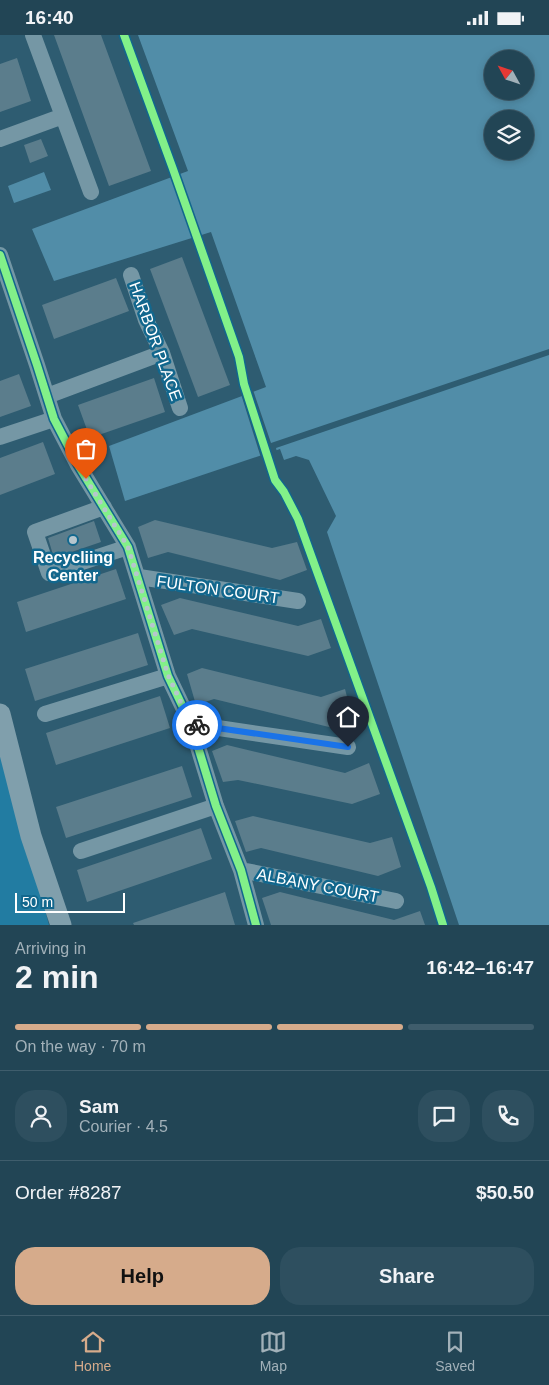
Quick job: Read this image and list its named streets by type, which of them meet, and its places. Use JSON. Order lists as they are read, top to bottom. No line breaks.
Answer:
{"streets":{"street":["HARBOR PLACE","FULTON COURT","ALBANY COURT"]},"places":["Recycliing Center"],"scale_bar":"50 m","north":"top left","page":{"status":"16:40","scale":"50 m","heading":["2 min","Arriving in","16:42–16:47"],"panel":["Sam","Courier · 4.5","Order #8287","$50.50"],"bar":"On the way · 70 m","buttons":["Help","Share"],"tabs":["Home","Map","Saved"]}}
